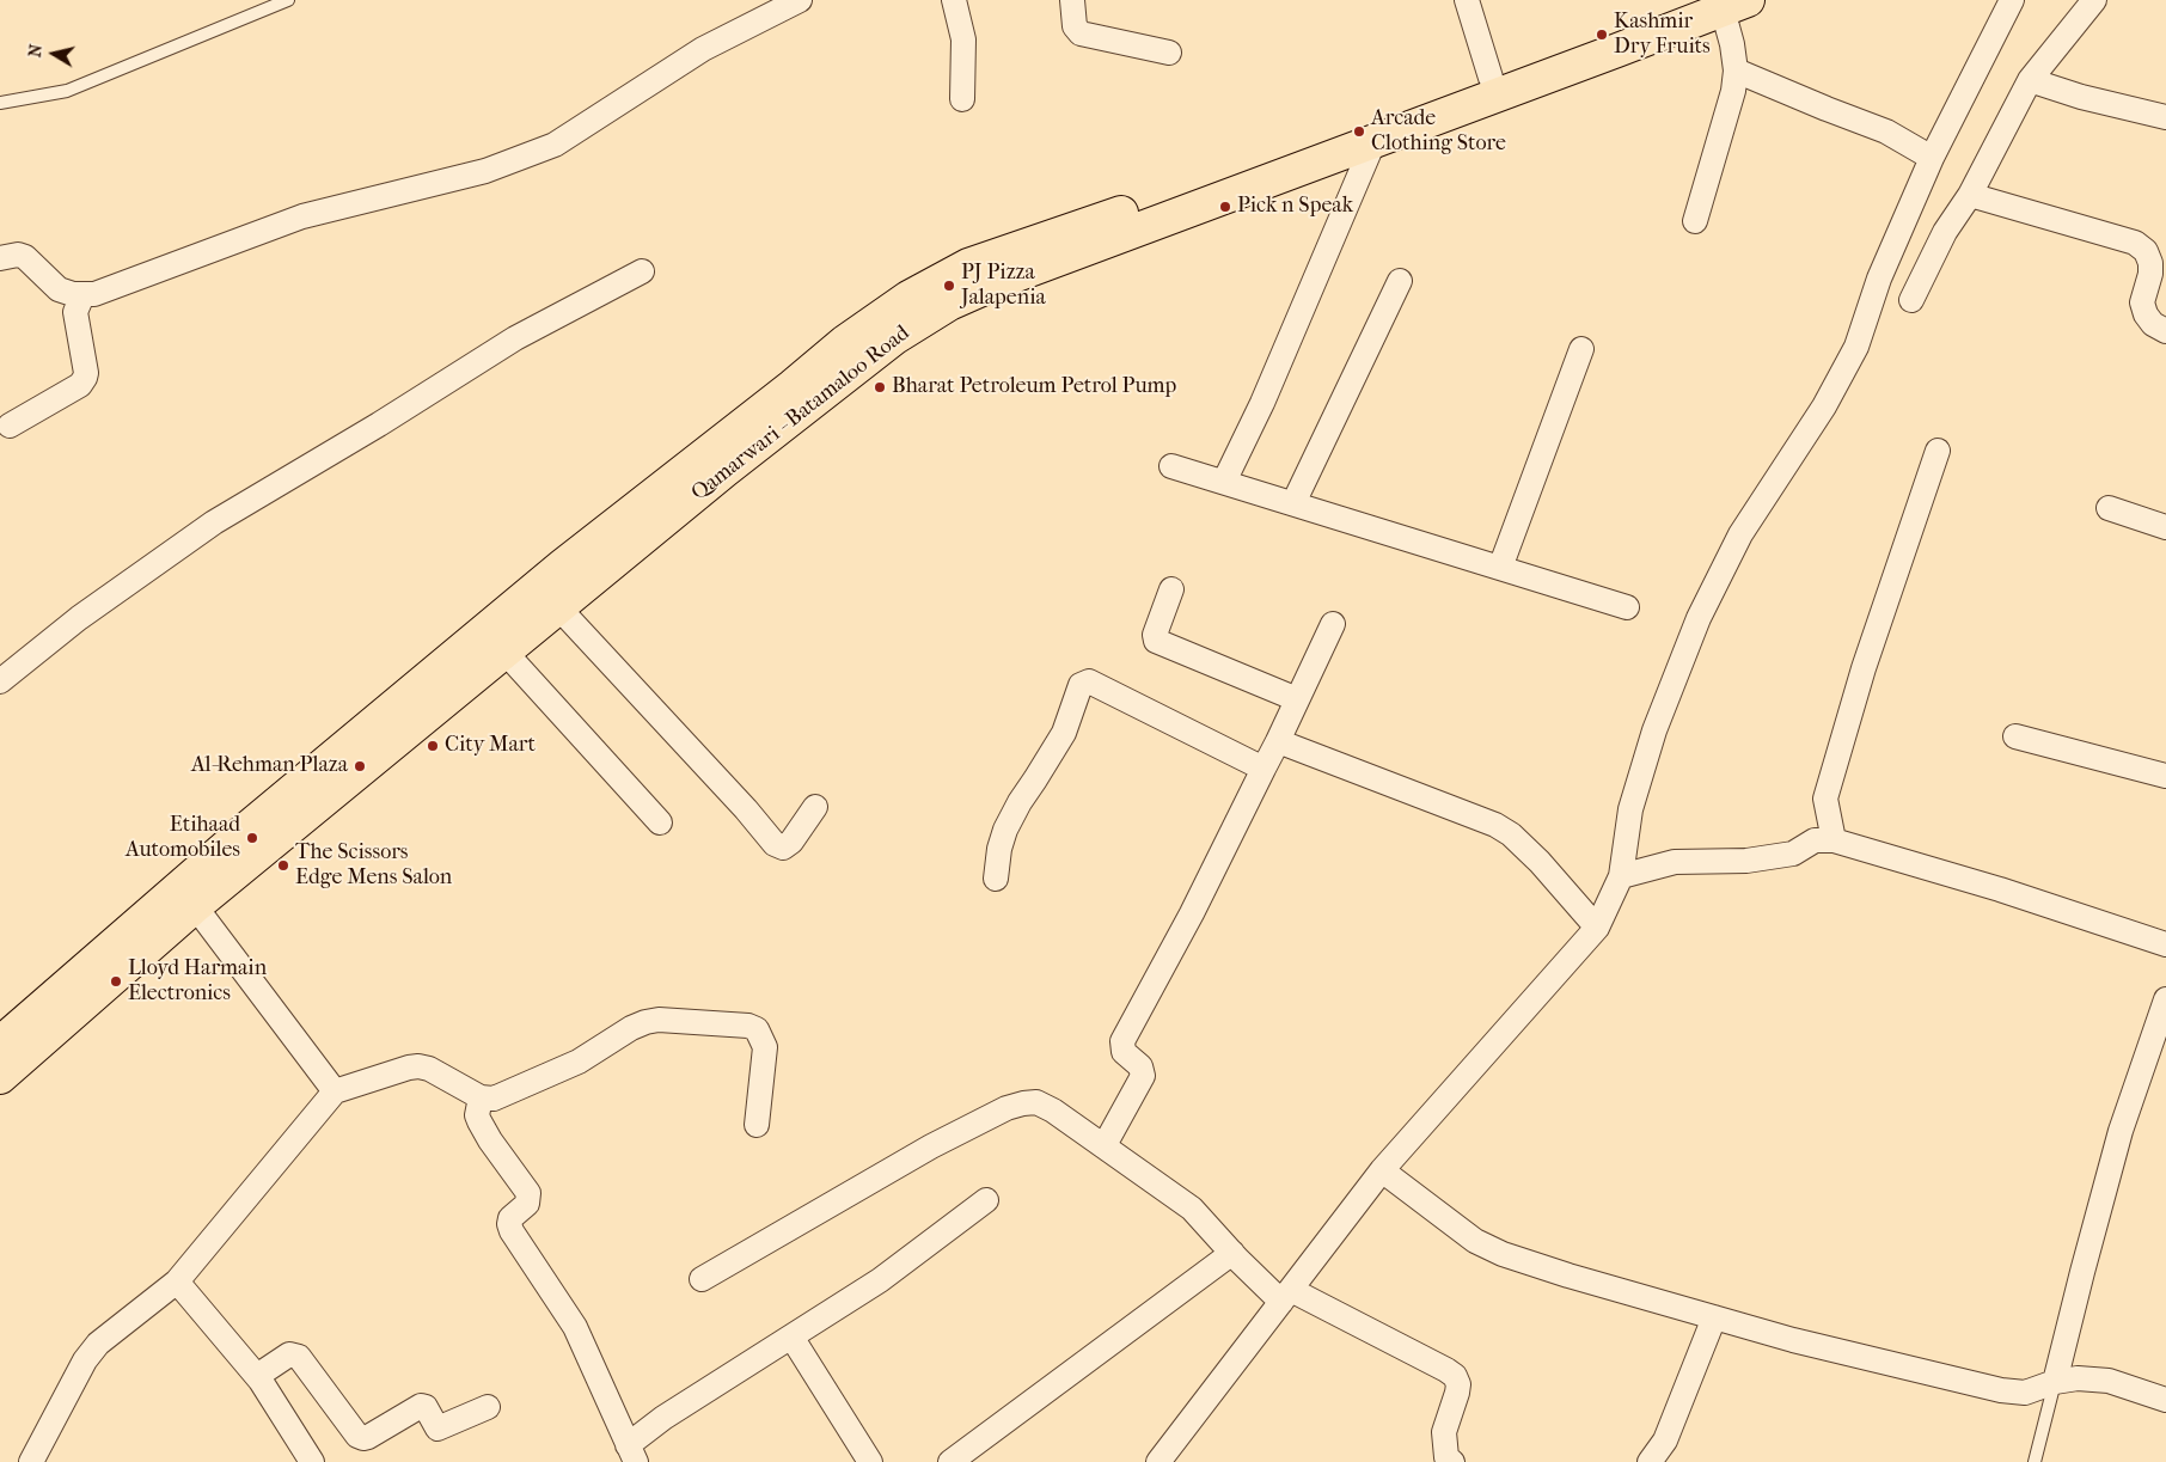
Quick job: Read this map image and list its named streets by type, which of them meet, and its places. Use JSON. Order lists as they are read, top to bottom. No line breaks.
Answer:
{"streets":{"main road":["Qamarwari - Batamaloo Road"]},"places":["Kashmir Dry Fruits","Arcade Clothing Store","Pick n Speak","PJ Pizza Jalapenia","Bharat Petroleum Petrol Pump","City Mart","Al-Rehman Plaza","Etihaad Automobiles","The Scissors Edge Mens Salon","Lloyd Harmain Electronics"],"north":"left"}
